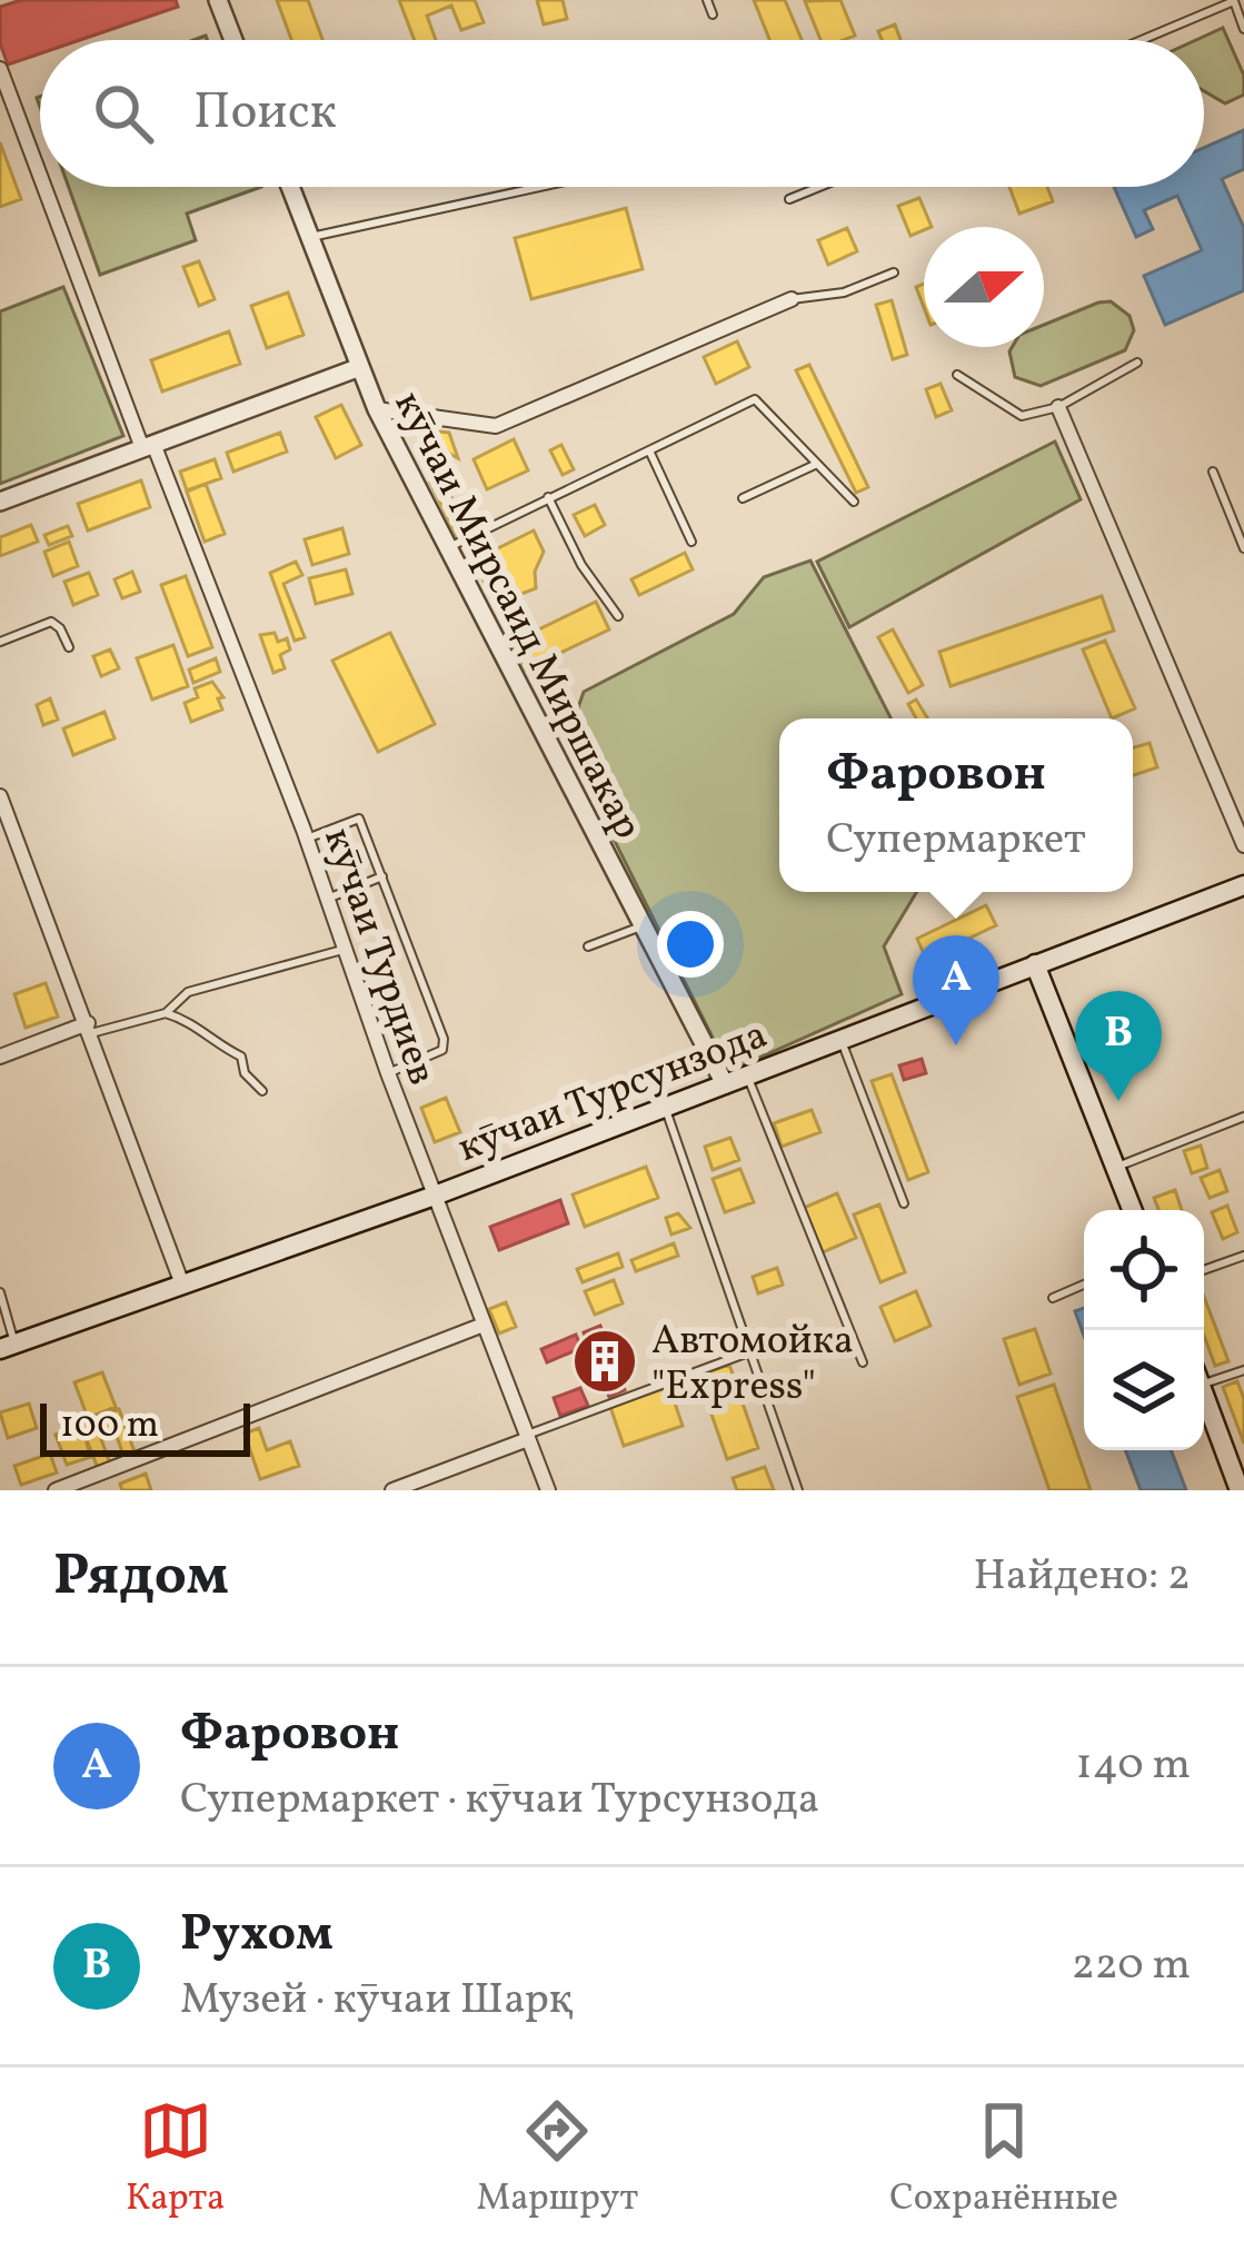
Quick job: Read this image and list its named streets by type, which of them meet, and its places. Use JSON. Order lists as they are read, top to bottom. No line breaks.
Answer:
{"streets":{"main road":["кӯчаи Турсунзода"],"street":["кӯчаи Мирсаид Миршакар","кӯчаи Турдиев"]},"crossings":[["кӯчаи Мирсаид Миршакар","кӯчаи Турсунзода"],["кӯчаи Турдиев","кӯчаи Турсунзода"]],"places":{"building":["Автомойка \"Express\""]},"scale_bar":"100 m","north":"right","page":{"search":"Поиск","popup":["Фаровон","Супермаркет"],"pins":["A","B"],"scale":"100 m","heading":["Рядом","Найдено: 2"],"list":[{"mark":"A","name":"Фаровон","note":"Супермаркет · кӯчаи Турсунзода","value":"140 m"},{"mark":"B","name":"Рухом","note":"Музей · кӯчаи Шарқ","value":"220 m"}],"nav":["Карта","Маршрут","Сохранённые"]}}
